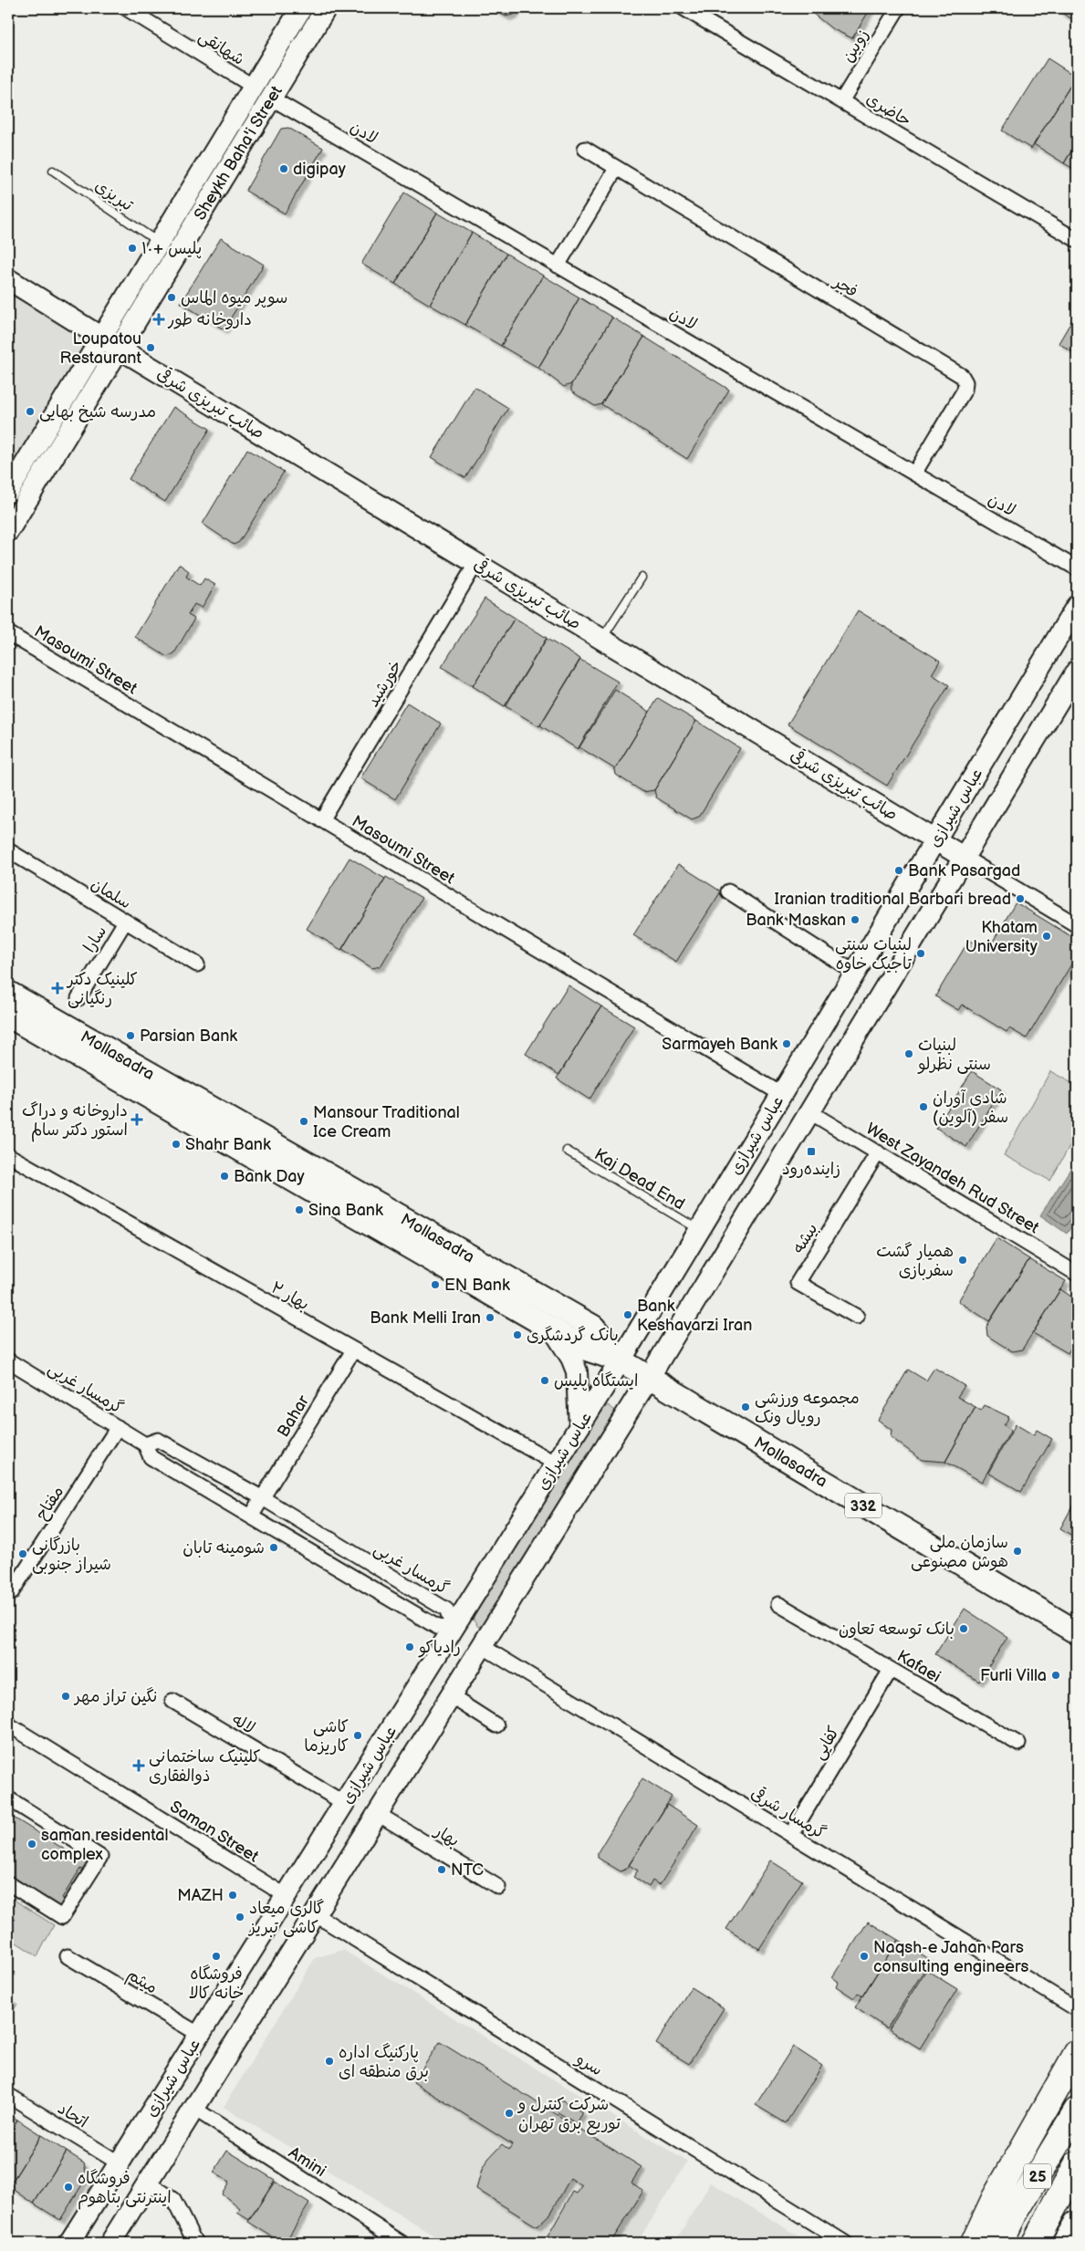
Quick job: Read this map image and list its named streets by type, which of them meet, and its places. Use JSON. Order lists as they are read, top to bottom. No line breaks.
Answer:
{"streets":{"highway":["25"],"main road":["Sheykh Baha'i Street","صائب تبریزی شرقی","عباس شیرازی","Mollasadra","332"],"street":["زوبین","شهانقی","حاضری","لادن","فجر","Masoumi Street","خورشید","سلمان","سارا","West Zayandeh Rud Street","بیشه","بهار ۲","گرمسار غربی","Bahar","مفتاح","Kafaei","لاله","کفایی","گرمسار شرقی","Saman Street","بهار","میثم","سرو","اتحاد","Amini"],"lane":["تبریزی","Kaj Dead End"]},"crossings":[["زوبین","حاضری"],["شهانقی","Sheykh Baha'i Street"],["لادن","Sheykh Baha'i Street"],["لادن","فجر"],["Sheykh Baha'i Street","تبریزی"],["Sheykh Baha'i Street","صائب تبریزی شرقی"],["صائب تبریزی شرقی","خورشید"],["صائب تبریزی شرقی","عباس شیرازی"],["Masoumi Street","خورشید"],["Masoumi Street","عباس شیرازی"],["عباس شیرازی","Mollasadra"],["عباس شیرازی","West Zayandeh Rud Street"],["عباس شیرازی","Kaj Dead End"],["عباس شیرازی","بهار ۲"],["عباس شیرازی","گرمسار غربی"],["عباس شیرازی","لاله"],["عباس شیرازی","گرمسار شرقی"],["عباس شیرازی","Saman Street"],["عباس شیرازی","بهار"],["عباس شیرازی","میثم"],["عباس شیرازی","سرو"],["عباس شیرازی","اتحاد"],["عباس شیرازی","Amini"],["سلمان","سارا"],["West Zayandeh Rud Street","بیشه"],["بهار ۲","Bahar"],["گرمسار غربی","Bahar"],["گرمسار غربی","مفتاح"],["Kafaei","کفایی"],["کفایی","گرمسار شرقی"]],"places":{"other":["digipay","پلیس +۱۰","سوپر میوه الماس","Loupatou Restaurant","مدرسه شیخ بهایی","Bank Pasargad","Iranian traditional Barbari bread","Bank Maskan","Khatam University","لبنیات سنتی تاجیک خاوه","Parsian Bank","Sarmayeh Bank","لبنیات سنتی نظرلو","شادی آوران سفر (آلوین)","Mansour Traditional Ice Cream","Shahr Bank","Bank Day","Sina Bank","همیار گشت سفربازی","EN Bank","Bank Keshavarzi Iran","Bank Melli Iran","بانک گردشگری","ایستگاه پلیس","مجموعه ورزشی رویال ونک","شومینه تابان","سازمان ملی هوش مصنوعی","بازرگانی شیراز جنوبی","بانک توسعه تعاون","رادیاکو","Furli Villa","نگین تراز مهر","کاشی کاریزما","saman residental complex","NTC","MAZH","گالری میعاد کاشی تبریز","فروشگاه خانه کالا","Naqsh-e Jahan Pars consulting engineers","پارکنیگ اداره برق منطقه ای","شرکت کنترل و توریع برق تهران","فروشگاه اينترنتی بتاهوم"],"health":["داروخانه طور","کلینیک دکتر رنگیانی","داروخانه و دراگ استور دکتر سالم","کلینیک ساختمانی ذوالفقاری"],"transit":["زاینده‌رود"]}}
